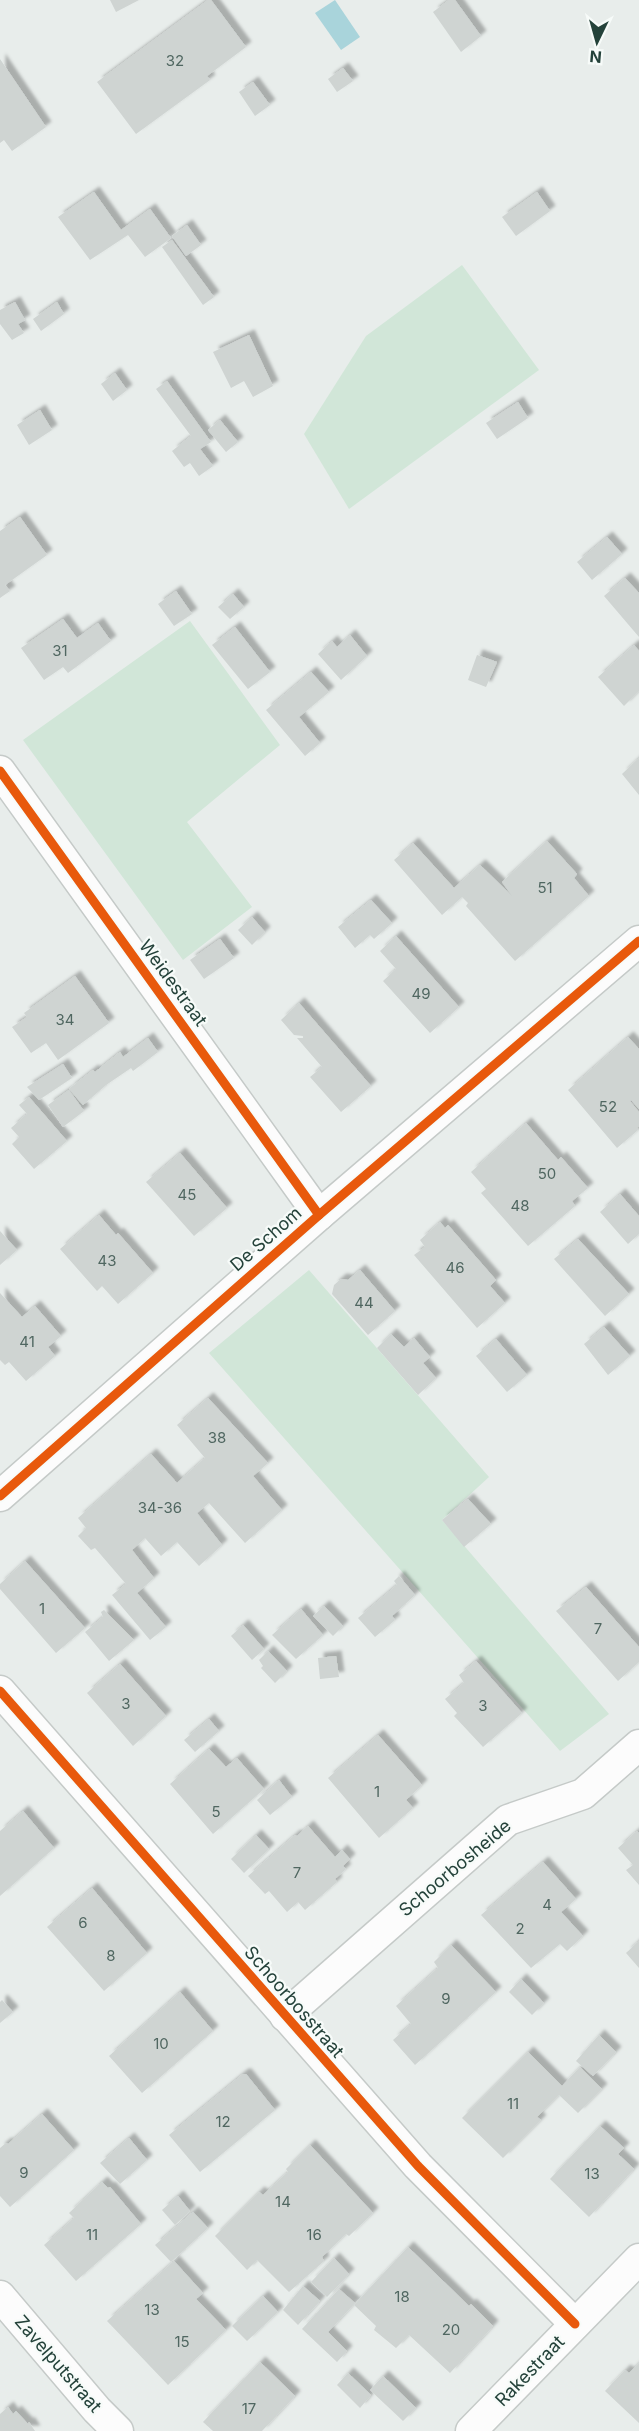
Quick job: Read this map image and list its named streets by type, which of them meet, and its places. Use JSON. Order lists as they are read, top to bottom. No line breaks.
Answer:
{"streets":{"street":["Weidestraat","De Schom","Schoorbosheide","Schoorbosstraat","Zavelputstraat","Rakestraat"]},"crossings":[["Weidestraat","De Schom"],["Schoorbosheide","Schoorbosstraat"],["Schoorbosstraat","Rakestraat"]],"house_numbers":["32","31","51","49","34","52","50","45","48","43","46","44","41","38","34-36","1","7","3","3","1","5","7","4","6","2","8","9","10","11","12","9","13","14","11","16","18","13","20","15","17"],"north":"bottom"}
